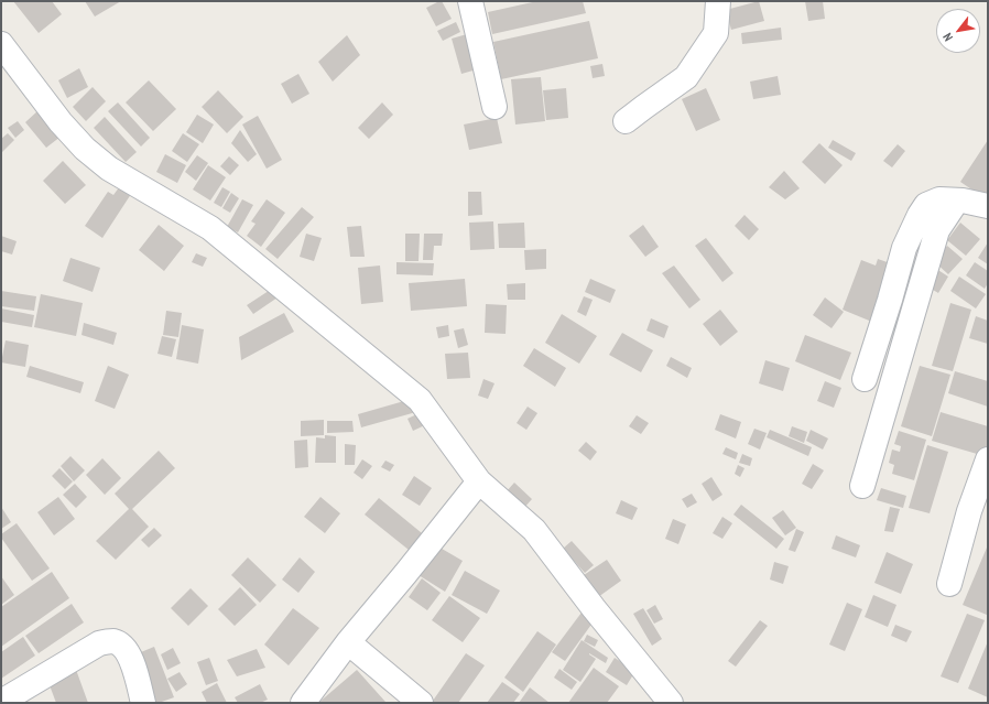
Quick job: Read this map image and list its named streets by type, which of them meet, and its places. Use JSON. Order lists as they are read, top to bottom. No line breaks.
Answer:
{"north":"bottom left"}
